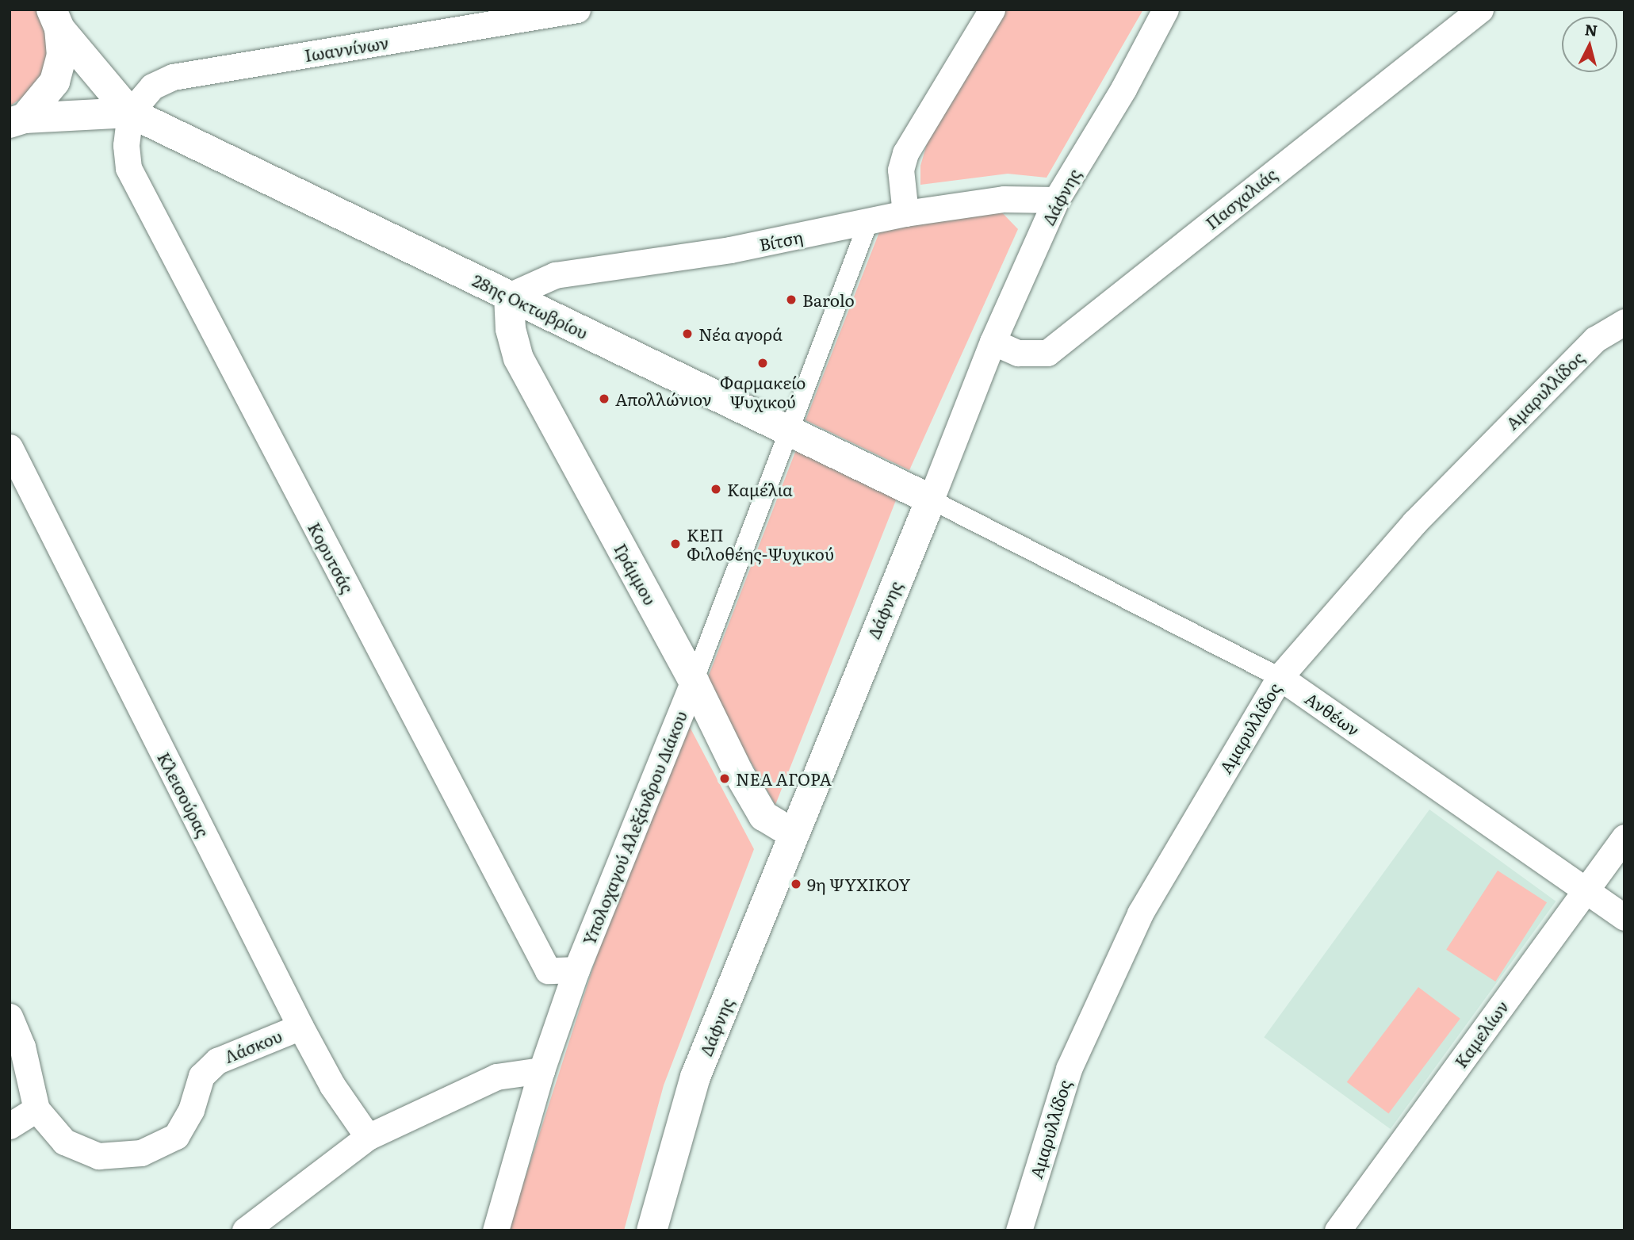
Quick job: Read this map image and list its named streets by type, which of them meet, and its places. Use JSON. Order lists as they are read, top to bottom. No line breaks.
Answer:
{"streets":{"main road":["Δάφνης","28ης Οκτωβρίου","Γράμμου"],"street":["Ιωαννίνων","Πασχαλιάς","Βίτση","Αμαρυλλίδος","Κορυτσάς","Ανθέων","Κλεισούρας","Υπολοχαγού Αλεξάνδρου Διάκου","Καμελίων","Λάσκου"]},"crossings":[["Ιωαννίνων","28ης Οκτωβρίου"],["Ιωαννίνων","Κορυτσάς"],["Δάφνης","Πασχαλιάς"],["Δάφνης","Βίτση"],["Δάφνης","28ης Οκτωβρίου"],["Δάφνης","Γράμμου"],["Δάφνης","Ανθέων"],["Βίτση","28ης Οκτωβρίου"],["Βίτση","Γράμμου"],["Βίτση","Υπολοχαγού Αλεξάνδρου Διάκου"],["28ης Οκτωβρίου","Κορυτσάς"],["28ης Οκτωβρίου","Γράμμου"],["28ης Οκτωβρίου","Ανθέων"],["28ης Οκτωβρίου","Υπολοχαγού Αλεξάνδρου Διάκου"],["Αμαρυλλίδος","Ανθέων"],["Κορυτσάς","Υπολοχαγού Αλεξάνδρου Διάκου"],["Γράμμου","Υπολοχαγού Αλεξάνδρου Διάκου"],["Ανθέων","Καμελίων"],["Κλεισούρας","Λάσκου"]],"places":["Barolo","Νέα αγορά","Φαρμακείο Ψυχικού","Απολλώνιον","Καμέλια","ΚΕΠ Φιλοθέης-Ψυχικού","ΝΕΑ ΑΓΟΡΑ","9η ΨΥΧΙΚΟΥ"],"north":"top"}
